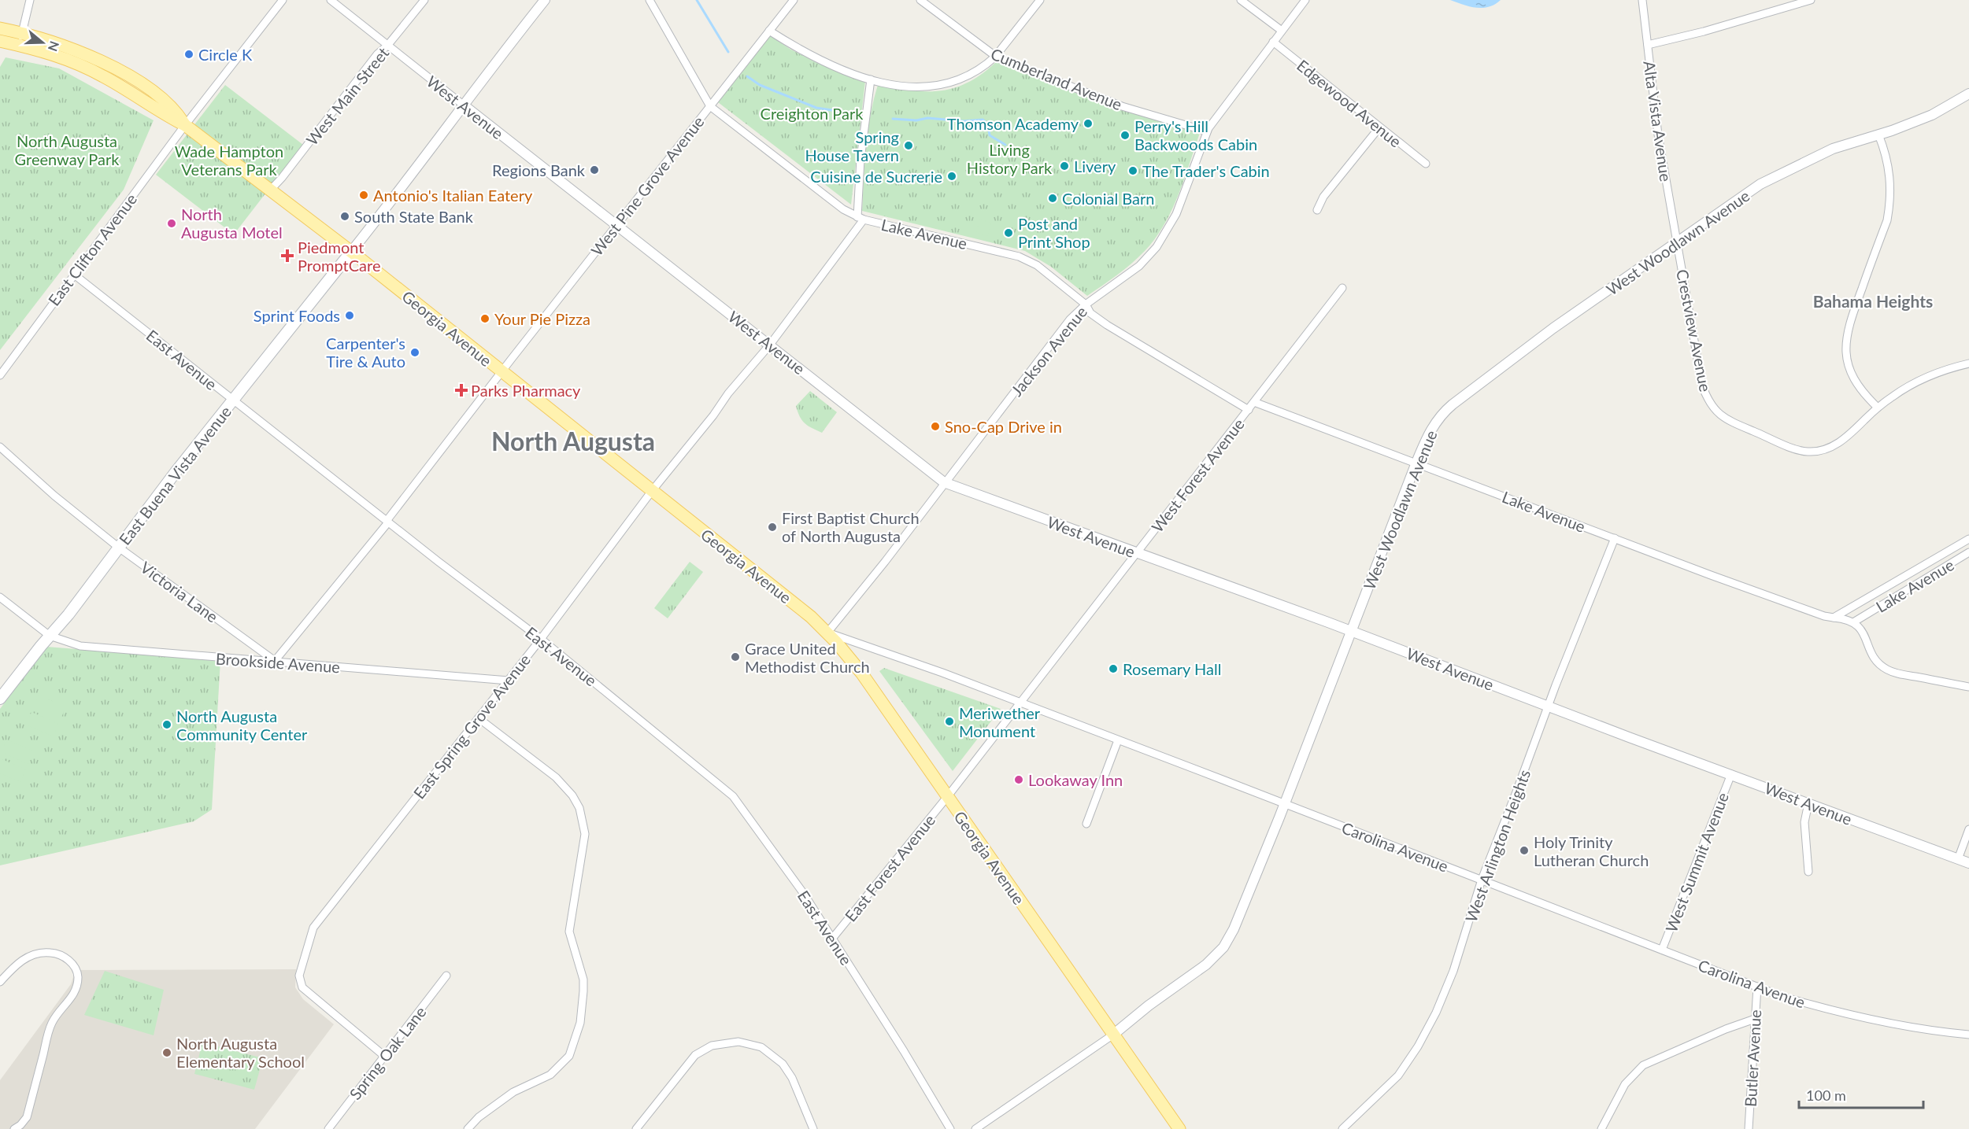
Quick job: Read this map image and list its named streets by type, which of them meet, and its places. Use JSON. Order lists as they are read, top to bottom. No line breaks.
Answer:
{"streets":{"main road":["Georgia Avenue","East Buena Vista Avenue"],"street":["Cumberland Avenue","West Main Street","Edgewood Avenue","West Avenue","Alta Vista Avenue","West Pine Grove Avenue","Lake Avenue","West Woodlawn Avenue","East Clifton Avenue","Crestview Avenue","Jackson Avenue","East Avenue","West Forest Avenue","Victoria Lane","Brookside Avenue","East Spring Grove Avenue","West Arlington Heights","Carolina Avenue","West Summit Avenue","East Forest Avenue","Spring Oak Lane","Butler Avenue"]},"crossings":[["Cumberland Avenue","Jackson Avenue"],["West Main Street","West Avenue"],["West Main Street","Georgia Avenue"],["Edgewood Avenue","Jackson Avenue"],["West Avenue","West Pine Grove Avenue"],["West Avenue","West Woodlawn Avenue"],["West Avenue","Jackson Avenue"],["West Avenue","West Forest Avenue"],["West Avenue","East Spring Grove Avenue"],["West Avenue","West Arlington Heights"],["West Avenue","West Summit Avenue"],["Alta Vista Avenue","West Woodlawn Avenue"],["Alta Vista Avenue","Crestview Avenue"],["West Pine Grove Avenue","Lake Avenue"],["West Pine Grove Avenue","Georgia Avenue"],["West Pine Grove Avenue","East Avenue"],["West Pine Grove Avenue","Victoria Lane"],["West Pine Grove Avenue","Brookside Avenue"],["Lake Avenue","West Woodlawn Avenue"],["Lake Avenue","Jackson Avenue"],["Lake Avenue","West Forest Avenue"],["Lake Avenue","East Spring Grove Avenue"],["Lake Avenue","West Arlington Heights"],["West Woodlawn Avenue","Georgia Avenue"],["West Woodlawn Avenue","Crestview Avenue"],["West Woodlawn Avenue","Carolina Avenue"],["East Clifton Avenue","Georgia Avenue"],["East Clifton Avenue","East Avenue"],["Georgia Avenue","Jackson Avenue"],["Georgia Avenue","East Buena Vista Avenue"],["Georgia Avenue","West Forest Avenue"],["Georgia Avenue","East Spring Grove Avenue"],["Georgia Avenue","Carolina Avenue"],["Georgia Avenue","East Forest Avenue"],["Jackson Avenue","Carolina Avenue"],["East Avenue","East Buena Vista Avenue"],["East Avenue","East Spring Grove Avenue"],["East Avenue","East Forest Avenue"],["East Buena Vista Avenue","Victoria Lane"],["East Buena Vista Avenue","Brookside Avenue"],["West Forest Avenue","Carolina Avenue"],["West Forest Avenue","East Forest Avenue"],["Victoria Lane","Brookside Avenue"],["Brookside Avenue","East Spring Grove Avenue"],["East Spring Grove Avenue","Spring Oak Lane"],["West Arlington Heights","Carolina Avenue"],["Carolina Avenue","West Summit Avenue"],["Carolina Avenue","Butler Avenue"]],"districts":["Bahama Heights","North Augusta"],"parks":["Creighton Park","North Augusta Greenway Park","Living History Park","Wade Hampton Veterans Park"],"places":{"other":["Circle K","Thomson Academy","Perry's Hill Backwoods Cabin","Spring House Tavern","Livery","Regions Bank","The Trader's Cabin","Cuisine de Sucrerie","Antonio's Italian Eatery","Colonial Barn","South State Bank","North Augusta Motel","Post and Print Shop","Sprint Foods","Your Pie Pizza","Carpenter's Tire & Auto","Sno-Cap Drive in","First Baptist Church of North Augusta","Grace United Methodist Church","Rosemary Hall","Meriwether Monument","North Augusta Community Center","Lookaway Inn","Holy Trinity Lutheran Church","North Augusta Elementary School"],"health":["Piedmont PromptCare","Parks Pharmacy"]},"scale_bar":"100 m","north":"right"}
